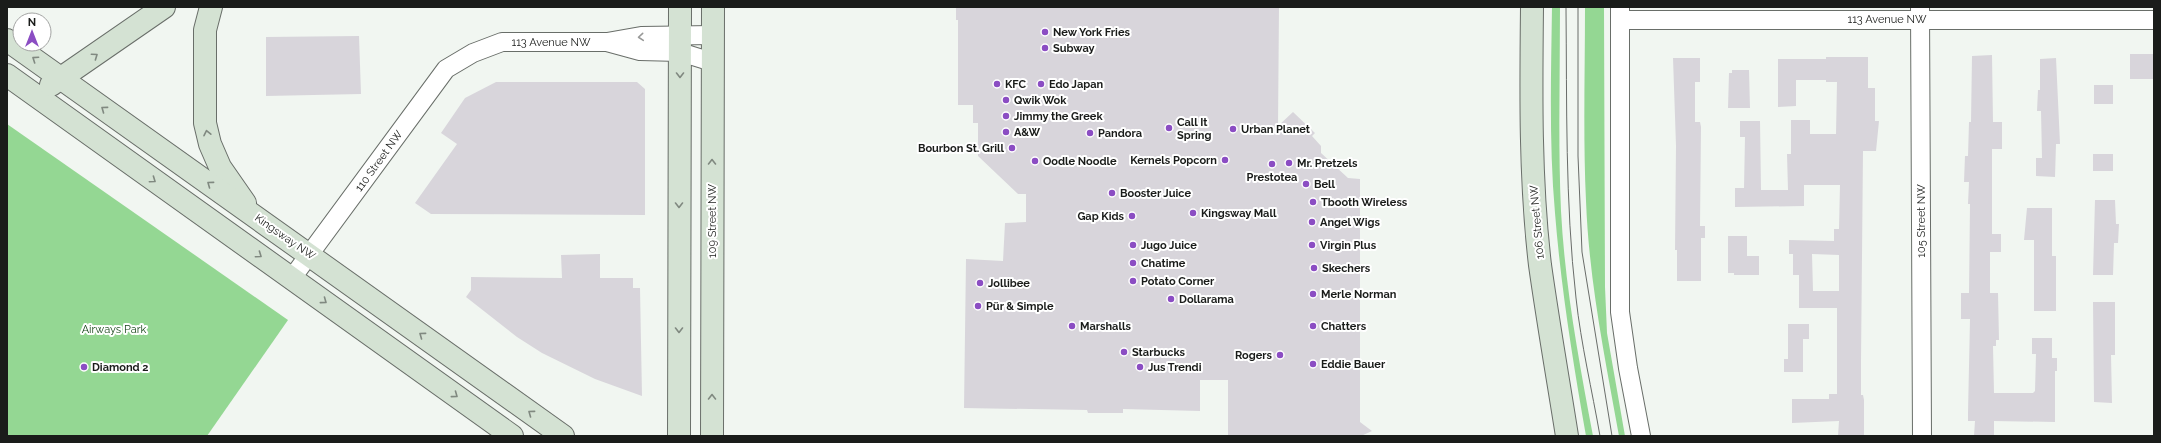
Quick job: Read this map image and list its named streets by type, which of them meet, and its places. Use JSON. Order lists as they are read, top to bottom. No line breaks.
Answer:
{"streets":{"main road":["109 Street NW","106 Street NW","Kingsway NW"],"street":["113 Avenue NW","110 Street NW","105 Street NW"]},"crossings":[["113 Avenue NW","110 Street NW"],["113 Avenue NW","109 Street NW"],["113 Avenue NW","105 Street NW"],["110 Street NW","Kingsway NW"]],"parks":["Airways Park"],"places":["New York Fries","Subway","KFC","Edo Japan","Qwik Wok","Jimmy the Greek","Call It Spring","Urban Planet","A&W","Pandora","Bourbon St. Grill","Kernels Popcorn","Oodle Noodle","Mr. Pretzels","Prestotea","Bell","Booster Juice","Tbooth Wireless","Kingsway Mall","Gap Kids","Angel Wigs","Jugo Juice","Virgin Plus","Chatime","Skechers","Potato Corner","Jollibee","Merle Norman","Dollarama","Pür & Simple","Marshalls","Chatters","Starbucks","Rogers","Eddie Bauer","Diamond 2","Jus Trendi"],"north":"top"}
